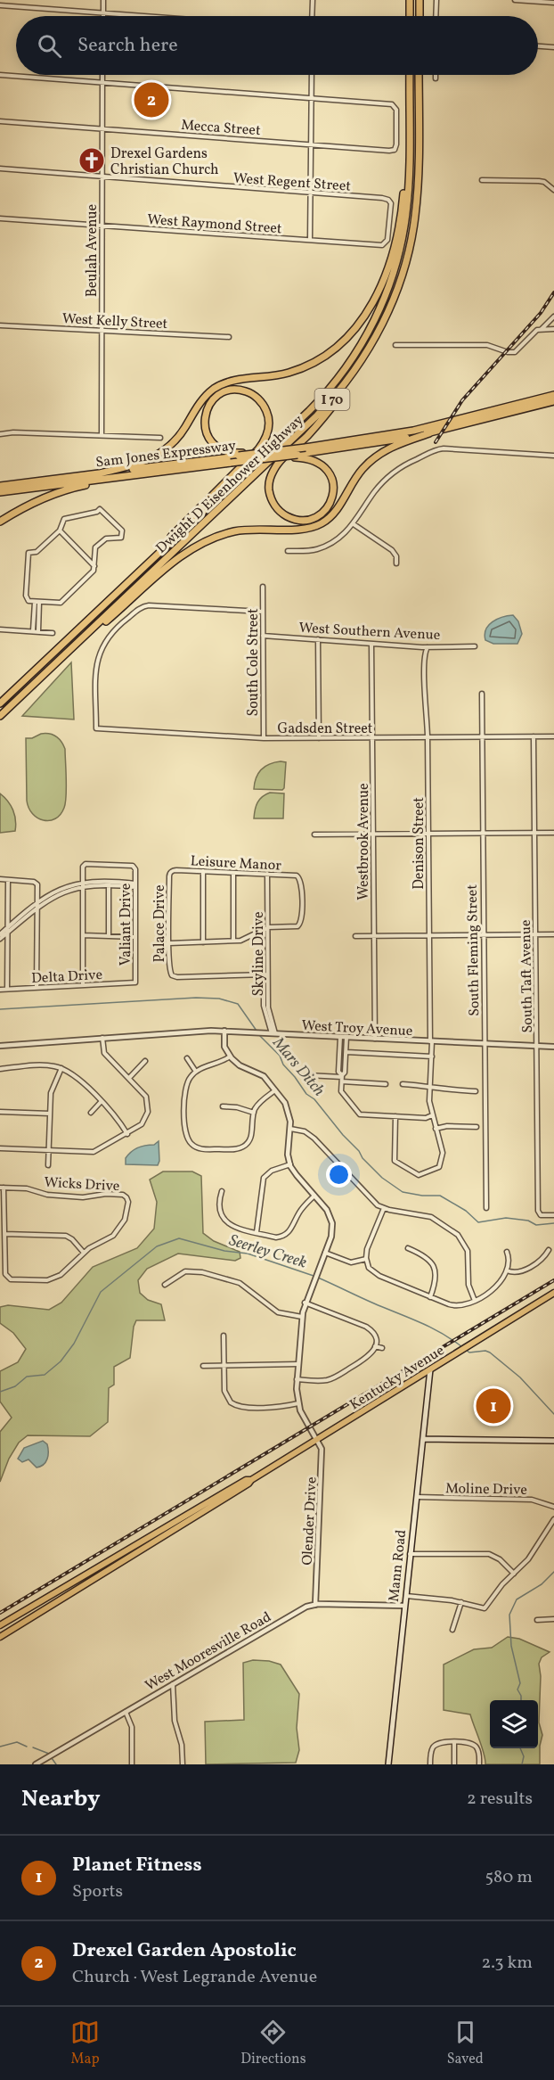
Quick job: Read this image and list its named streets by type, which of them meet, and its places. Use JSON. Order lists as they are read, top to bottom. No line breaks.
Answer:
{"streets":{"highway":["I 70","Sam Jones Expressway","Dwight D Eisenhower Highway"],"main road":["Kentucky Avenue","Mann Road"],"street":["Mecca Street","West Regent Street","West Raymond Street","Beulah Avenue","West Kelly Street","West Southern Avenue","South Cole Street","Gadsden Street","Westbrook Avenue","Denison Street","Leisure Manor","Palace Drive","Valiant Drive","South Fleming Street","Skyline Drive","Delta Drive","South Taft Avenue","West Troy Avenue","Wicks Drive","Moline Drive","Olender Drive","West Mooresville Road"]},"crossings":[["Mecca Street","Beulah Avenue"],["West Regent Street","West Raymond Street"],["West Regent Street","Beulah Avenue"],["West Raymond Street","Beulah Avenue"],["Beulah Avenue","West Kelly Street"],["West Southern Avenue","South Cole Street"],["West Southern Avenue","Westbrook Avenue"],["West Southern Avenue","Denison Street"],["South Cole Street","Gadsden Street"],["Gadsden Street","Westbrook Avenue"],["Gadsden Street","Denison Street"],["Gadsden Street","South Fleming Street"],["Gadsden Street","South Taft Avenue"],["Westbrook Avenue","West Troy Avenue"],["Denison Street","West Troy Avenue"],["Leisure Manor","Palace Drive"],["Leisure Manor","Skyline Drive"],["Palace Drive","Skyline Drive"],["Valiant Drive","Delta Drive"],["South Fleming Street","West Troy Avenue"],["Skyline Drive","West Troy Avenue"],["South Taft Avenue","West Troy Avenue"],["Kentucky Avenue","Olender Drive"],["Kentucky Avenue","Mann Road"],["Moline Drive","Mann Road"],["Olender Drive","West Mooresville Road"],["Mann Road","West Mooresville Road"]],"water":["Mars Ditch","Seerley Creek"],"places":{"church":["Drexel Gardens Christian Church"]},"page":{"search":"Search here","pins":["2","1"],"heading":["Nearby","2 results"],"list":[{"mark":"1","name":"Planet Fitness","note":"Sports","value":"580 m"},{"mark":"2","name":"Drexel Garden Apostolic","note":"Church · West Legrande Avenue","value":"2.3 km"}],"nav":["Map","Directions","Saved"]}}
